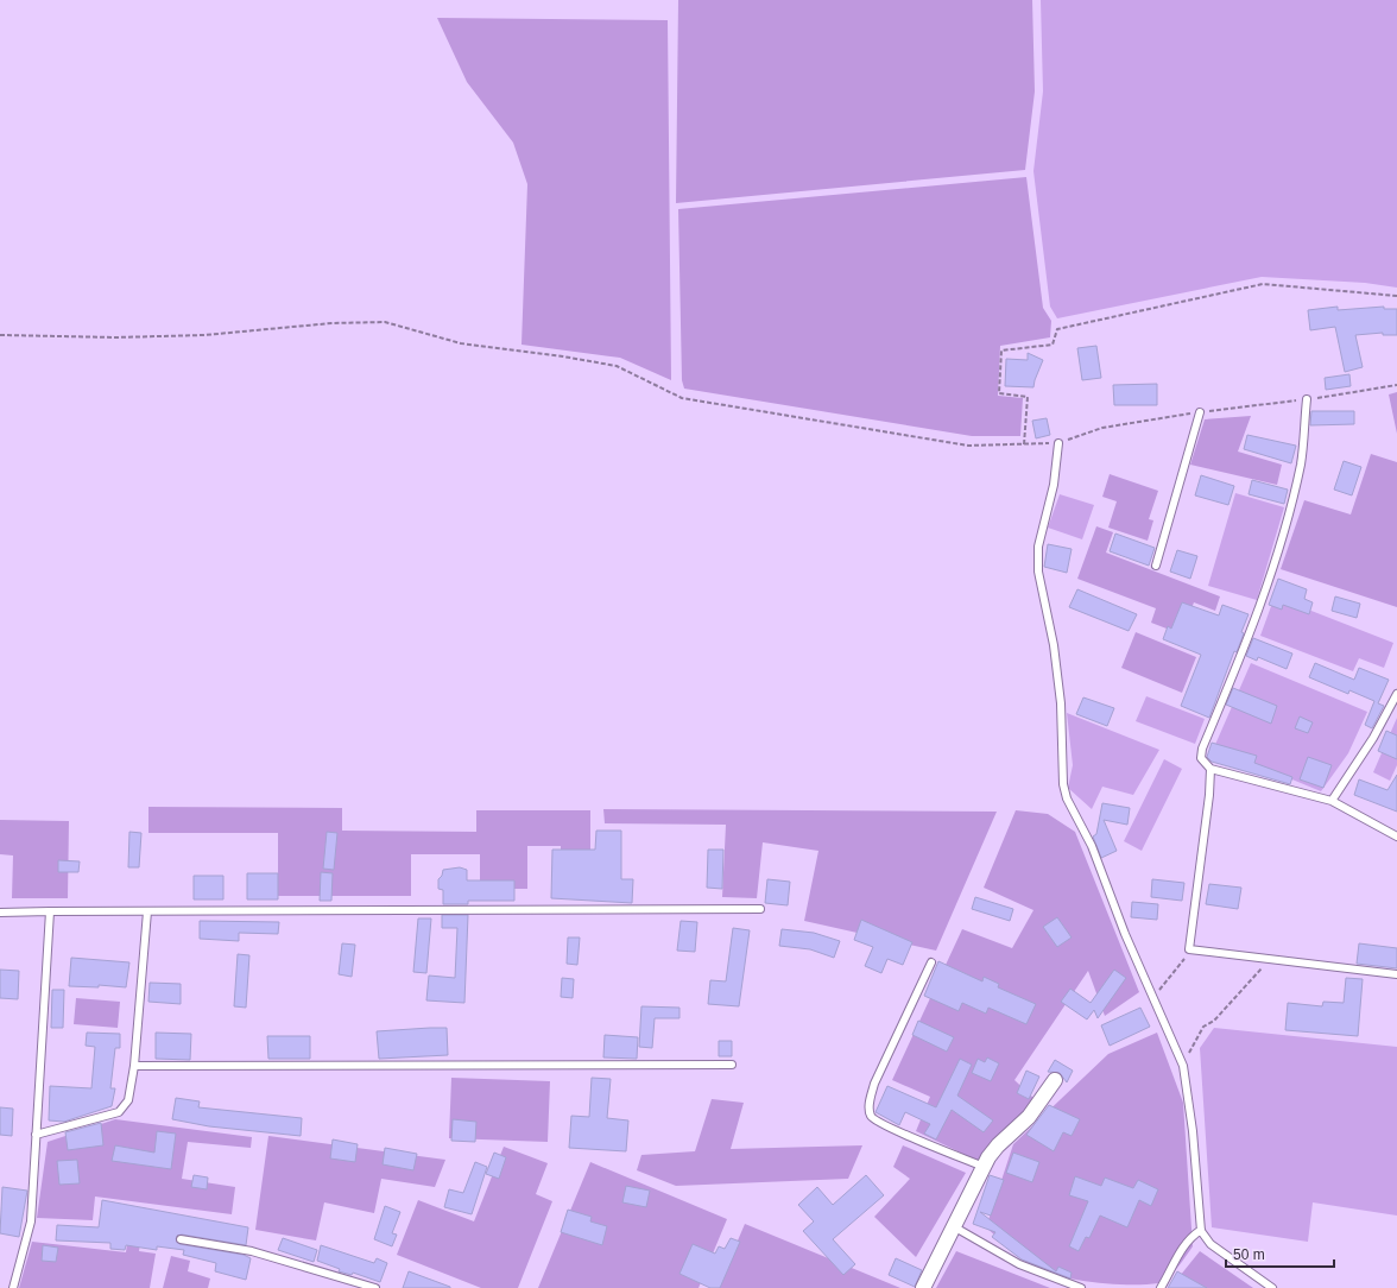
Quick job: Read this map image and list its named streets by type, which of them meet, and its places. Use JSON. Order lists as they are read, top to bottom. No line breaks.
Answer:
{"scale_bar":"50 m"}
